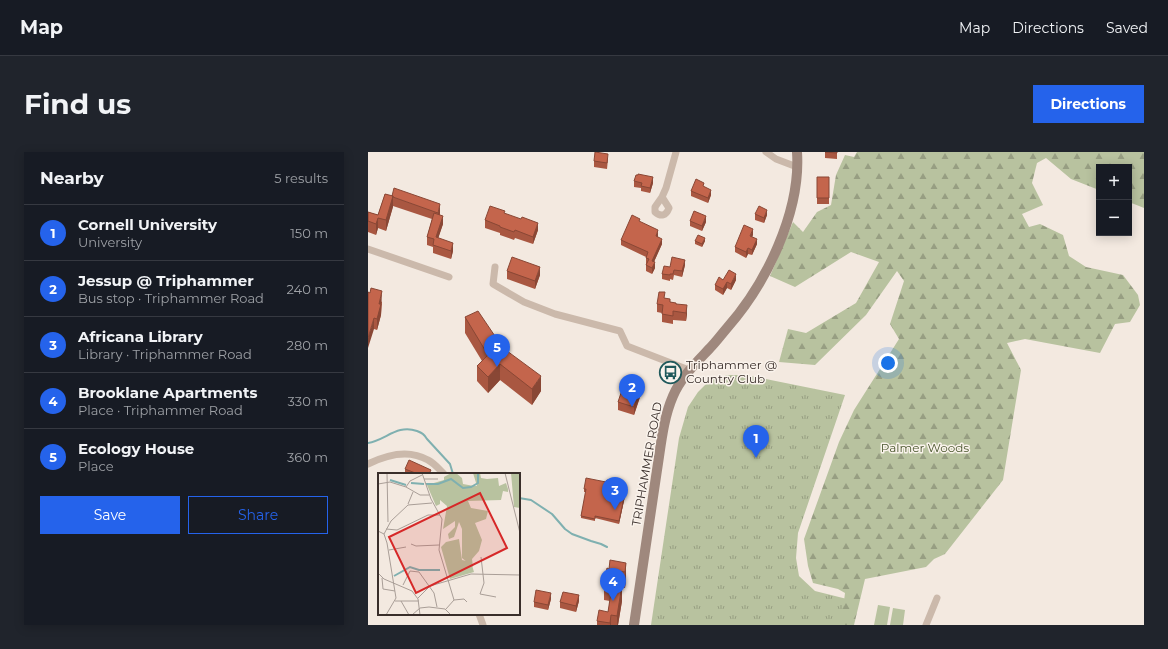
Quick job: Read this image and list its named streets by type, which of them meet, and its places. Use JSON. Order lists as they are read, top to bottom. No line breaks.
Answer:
{"streets":{"street":["TRIPHAMMER ROAD"]},"parks":["Palmer Woods"],"places":{"bus stop":["Triphammer @ Country Club"]},"page":{"header":"Map","nav":["Map","Directions","Saved"],"buttons":["Directions",["Save","Share"]],"title":"Find us","heading":["Nearby","5 results"],"map_buttons":["+","−"],"list":[{"mark":"1","name":"Cornell University","note":"University","value":"150 m"},{"mark":"2","name":"Jessup @ Triphammer","note":"Bus stop · Triphammer Road","value":"240 m"},{"mark":"3","name":"Africana Library","note":"Library · Triphammer Road","value":"280 m"},{"mark":"4","name":"Brooklane Apartments","note":"Place · Triphammer Road","value":"330 m"},{"mark":"5","name":"Ecology House","note":"Place","value":"360 m"}],"pins":["5","2","1","3","4"]}}
